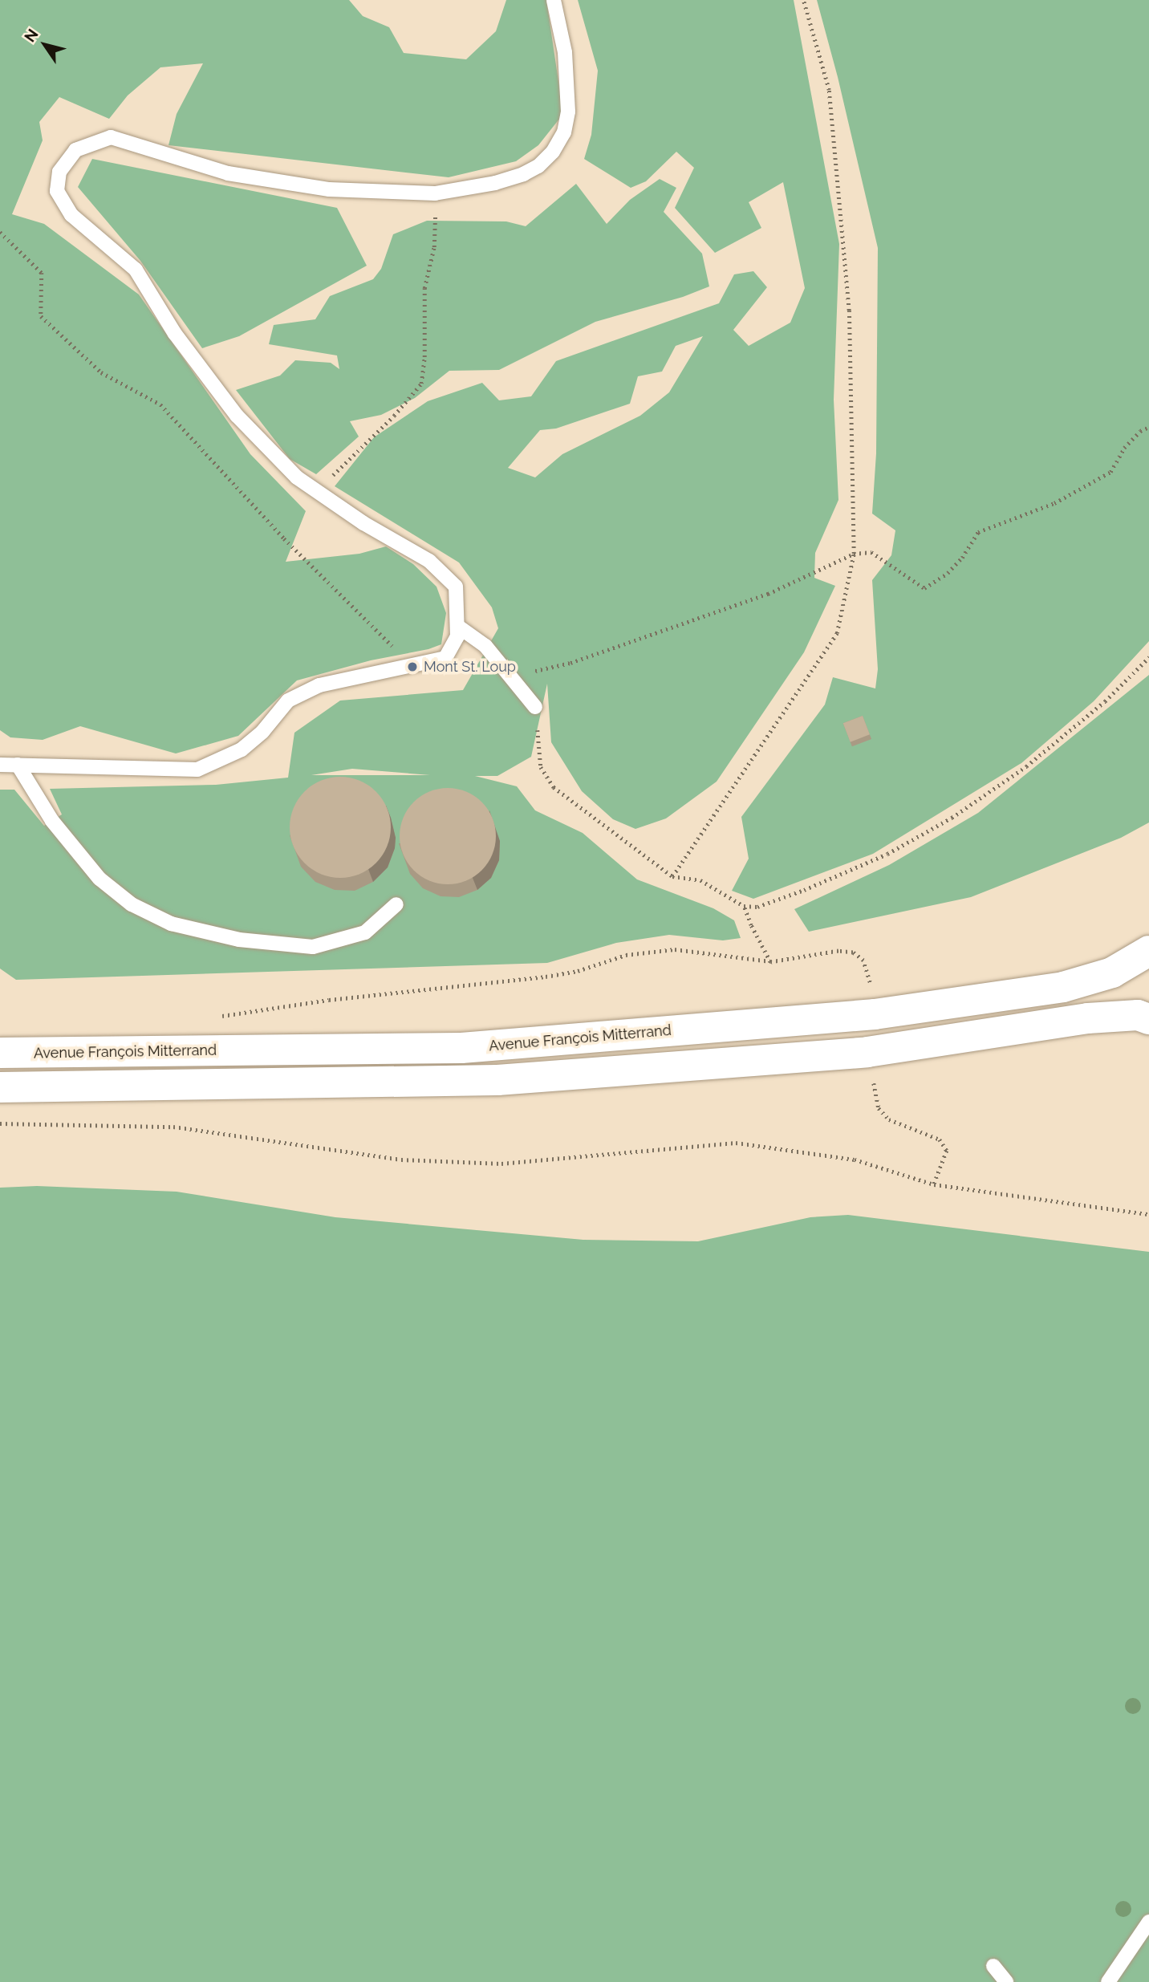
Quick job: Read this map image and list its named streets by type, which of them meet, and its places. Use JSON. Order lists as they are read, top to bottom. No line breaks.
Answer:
{"streets":{"main road":["Avenue François Mitterrand"]},"places":["Mont St. Loup"],"north":"top left"}
